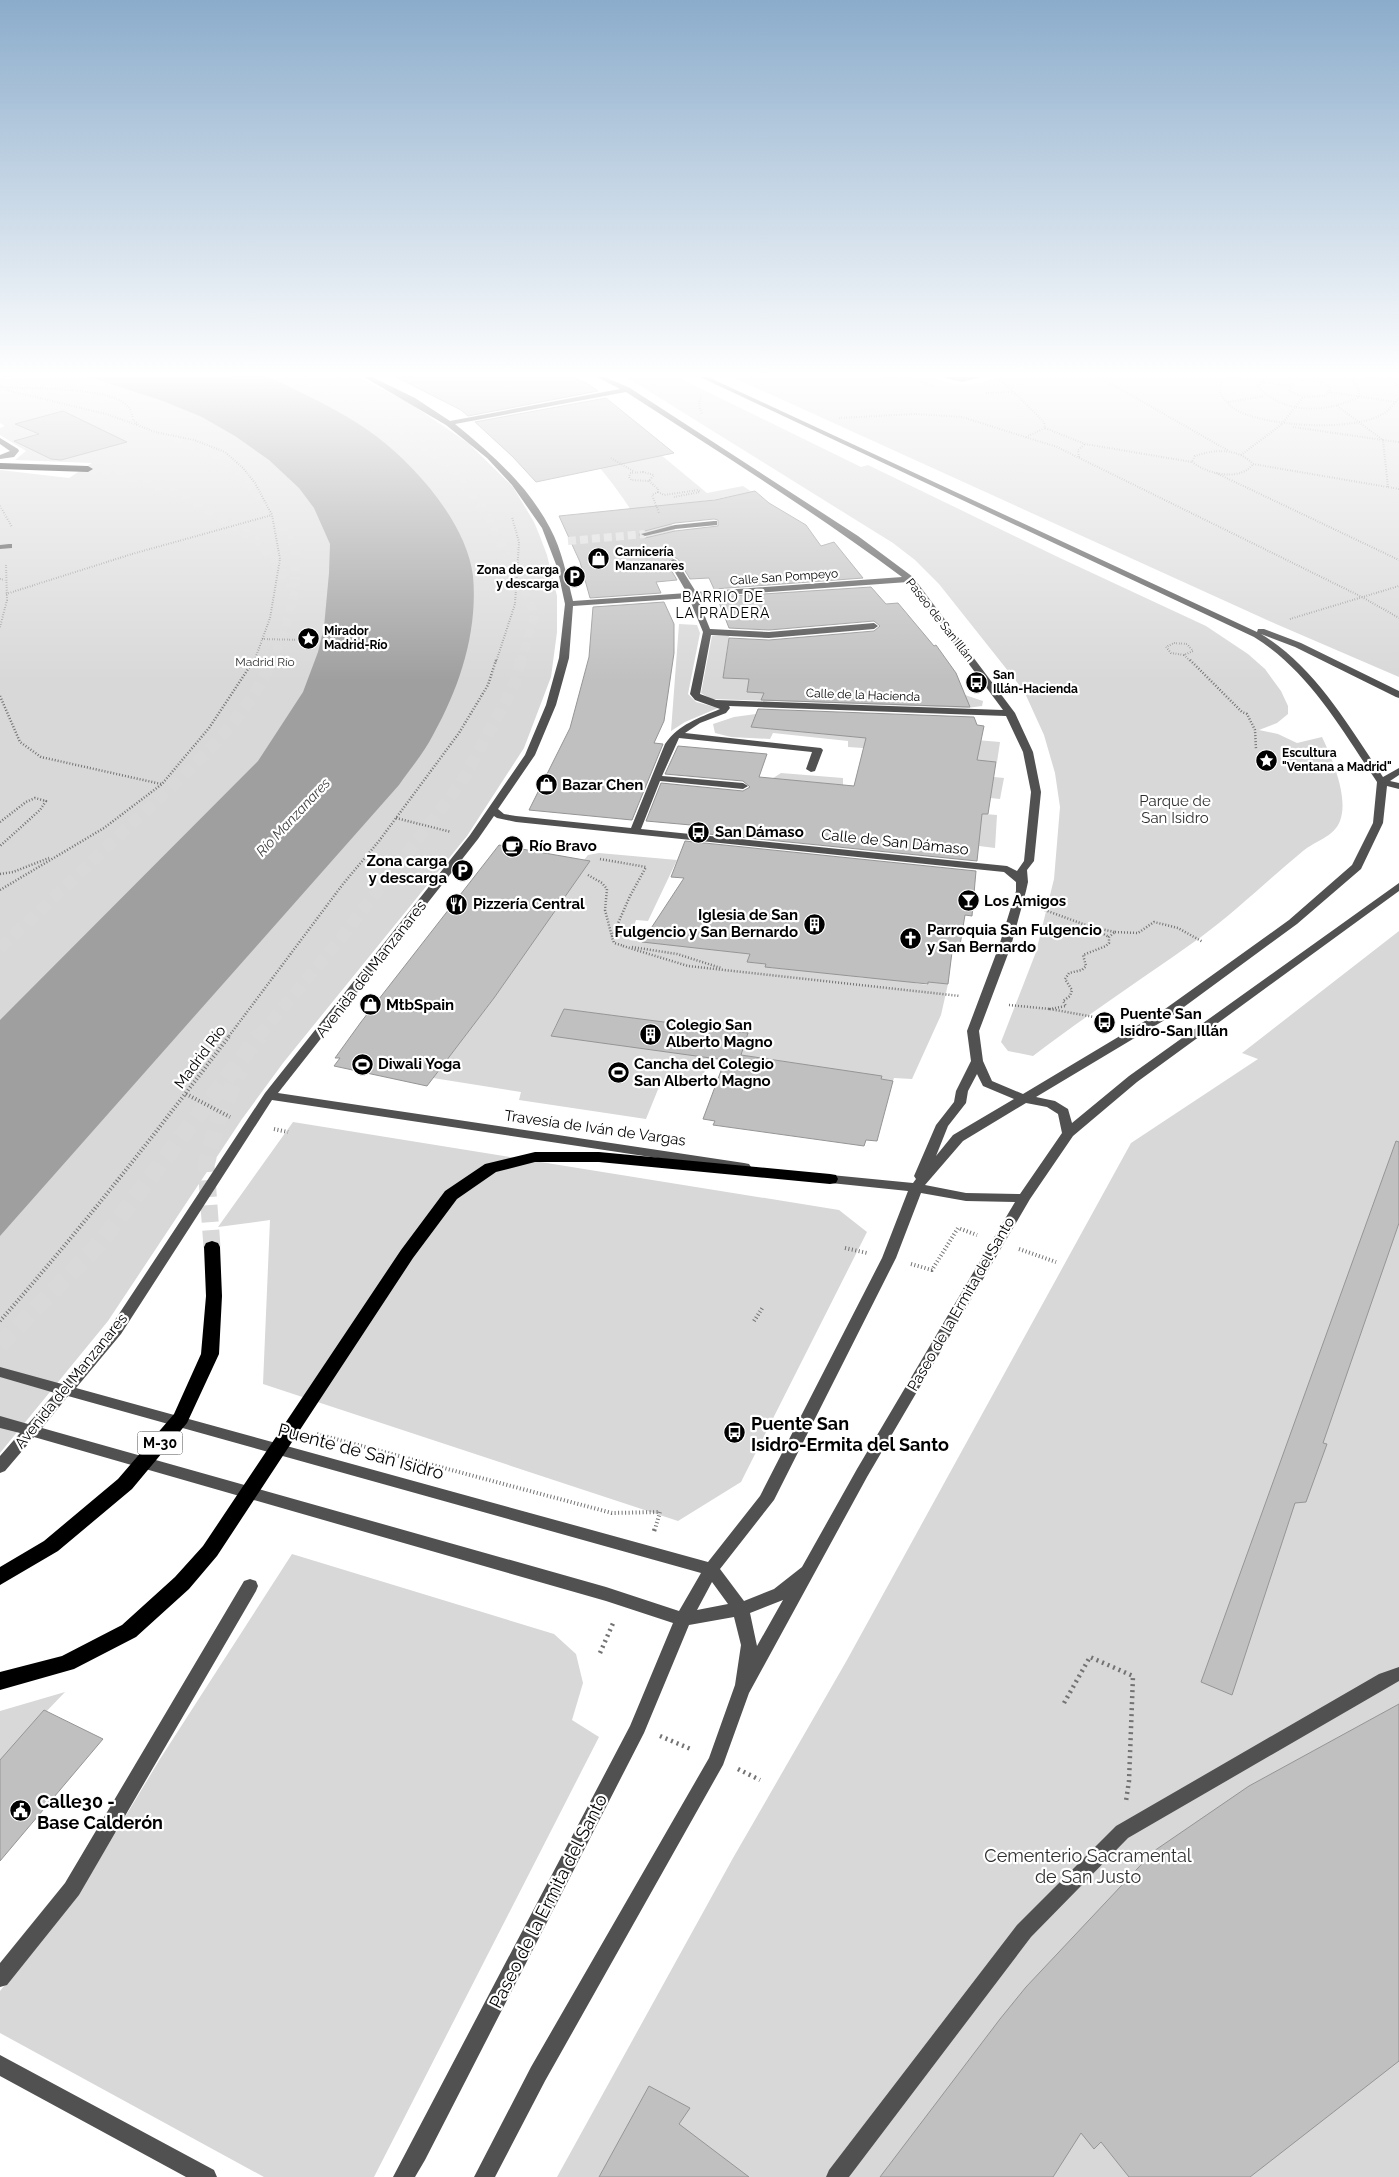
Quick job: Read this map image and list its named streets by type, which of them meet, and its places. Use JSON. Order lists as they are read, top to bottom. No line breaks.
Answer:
{"streets":{"highway":["M-30"],"street":["Calle San Pompeyo","Paseo de San Illán","Calle de la Hacienda","Calle de San Dámaso","Avenida del Manzanares","Travesía de Iván de Vargas","Paseo de la Ermita del Santo","Puente de San Isidro"],"path":["Madrid Río"]},"crossings":[["Calle San Pompeyo","Paseo de San Illán"],["Calle San Pompeyo","Avenida del Manzanares"],["Paseo de San Illán","Calle de la Hacienda"],["Paseo de San Illán","Paseo de la Ermita del Santo"],["Calle de San Dámaso","Avenida del Manzanares"],["Avenida del Manzanares","Travesía de Iván de Vargas"],["Travesía de Iván de Vargas","Paseo de la Ermita del Santo"],["Paseo de la Ermita del Santo","Puente de San Isidro"]],"districts":["BARRIO DE LA PRADERA"],"water":["Río Manzanares"],"parks":["Madrid Río","Parque de San Isidro","Cementerio Sacramental de San Justo"],"places":{"shop":["Carnicería Manzanares","Bazar Chen","MtbSpain"],"parking":["Zona de carga y descarga","Zona carga y descarga"],"place":["Mirador Madrid-Río","Escultura \"Ventana a Madrid\""],"bus stop":["San Illán-Hacienda","San Dámaso","Puente San Isidro-San Illán","Puente San Isidro-Ermita del Santo"],"cafe":["Río Bravo"],"bar":["Los Amigos"],"restaurant":["Pizzería Central"],"building":["Iglesia de San Fulgencio y San Bernardo","Colegio San Alberto Magno"],"church":["Parroquia San Fulgencio y San Bernardo"],"sports":["Diwali Yoga","Cancha del Colegio San Alberto Magno"],"public building":["Calle30 - Base Calderón"]}}
